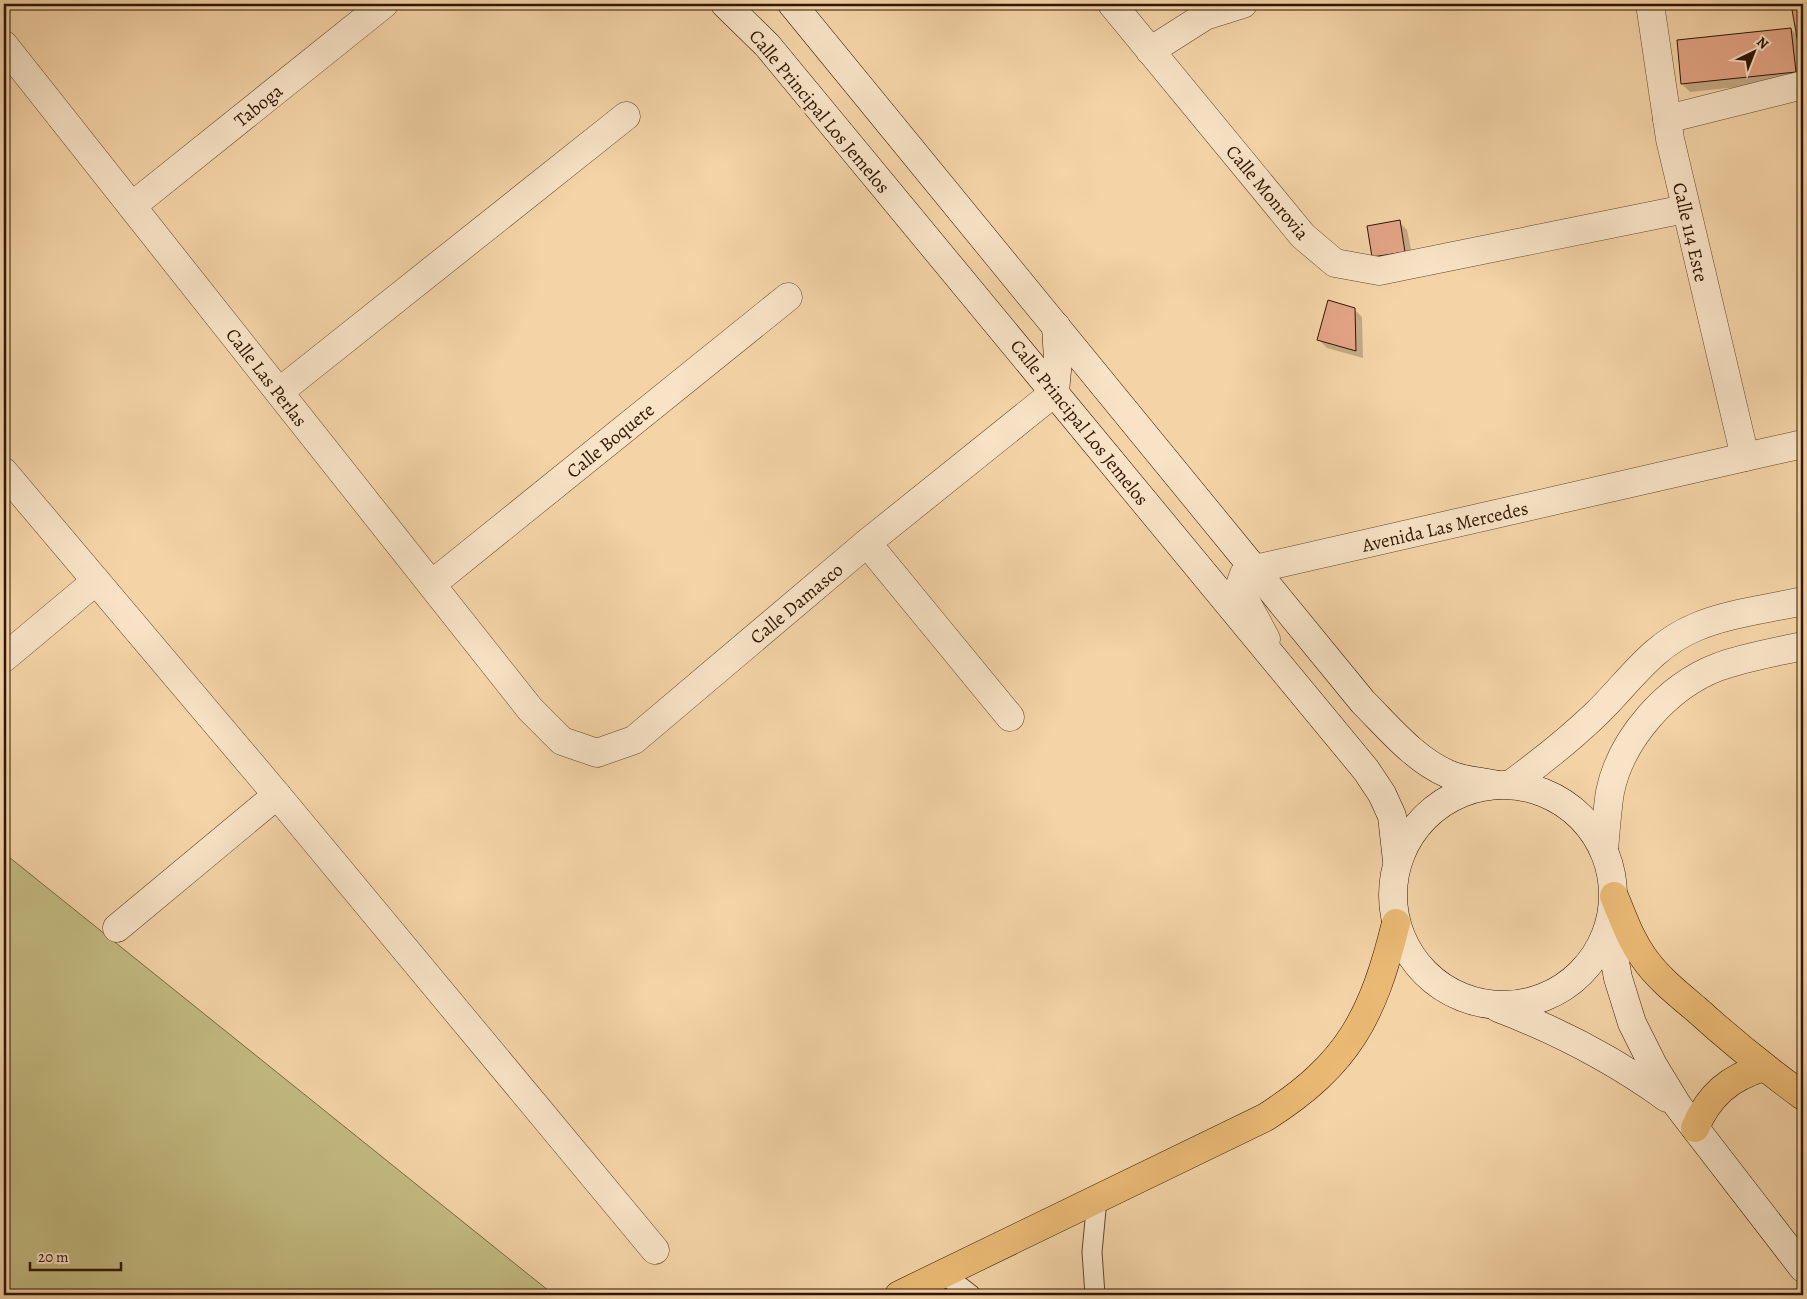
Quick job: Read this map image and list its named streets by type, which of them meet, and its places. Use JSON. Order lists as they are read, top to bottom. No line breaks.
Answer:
{"streets":{"street":["Taboga","Calle Principal Los Jemelos","Calle Monrovia","Calle 114 Este","Calle Las Perlas","Calle Boquete","Avenida Las Mercedes","Calle Damasco"]},"crossings":[["Taboga","Calle Las Perlas"],["Calle Principal Los Jemelos","Calle Damasco"],["Calle Monrovia","Calle 114 Este"],["Calle 114 Este","Avenida Las Mercedes"],["Calle Las Perlas","Calle Boquete"],["Calle Las Perlas","Calle Damasco"]],"scale_bar":"20 m","north":"top right"}
